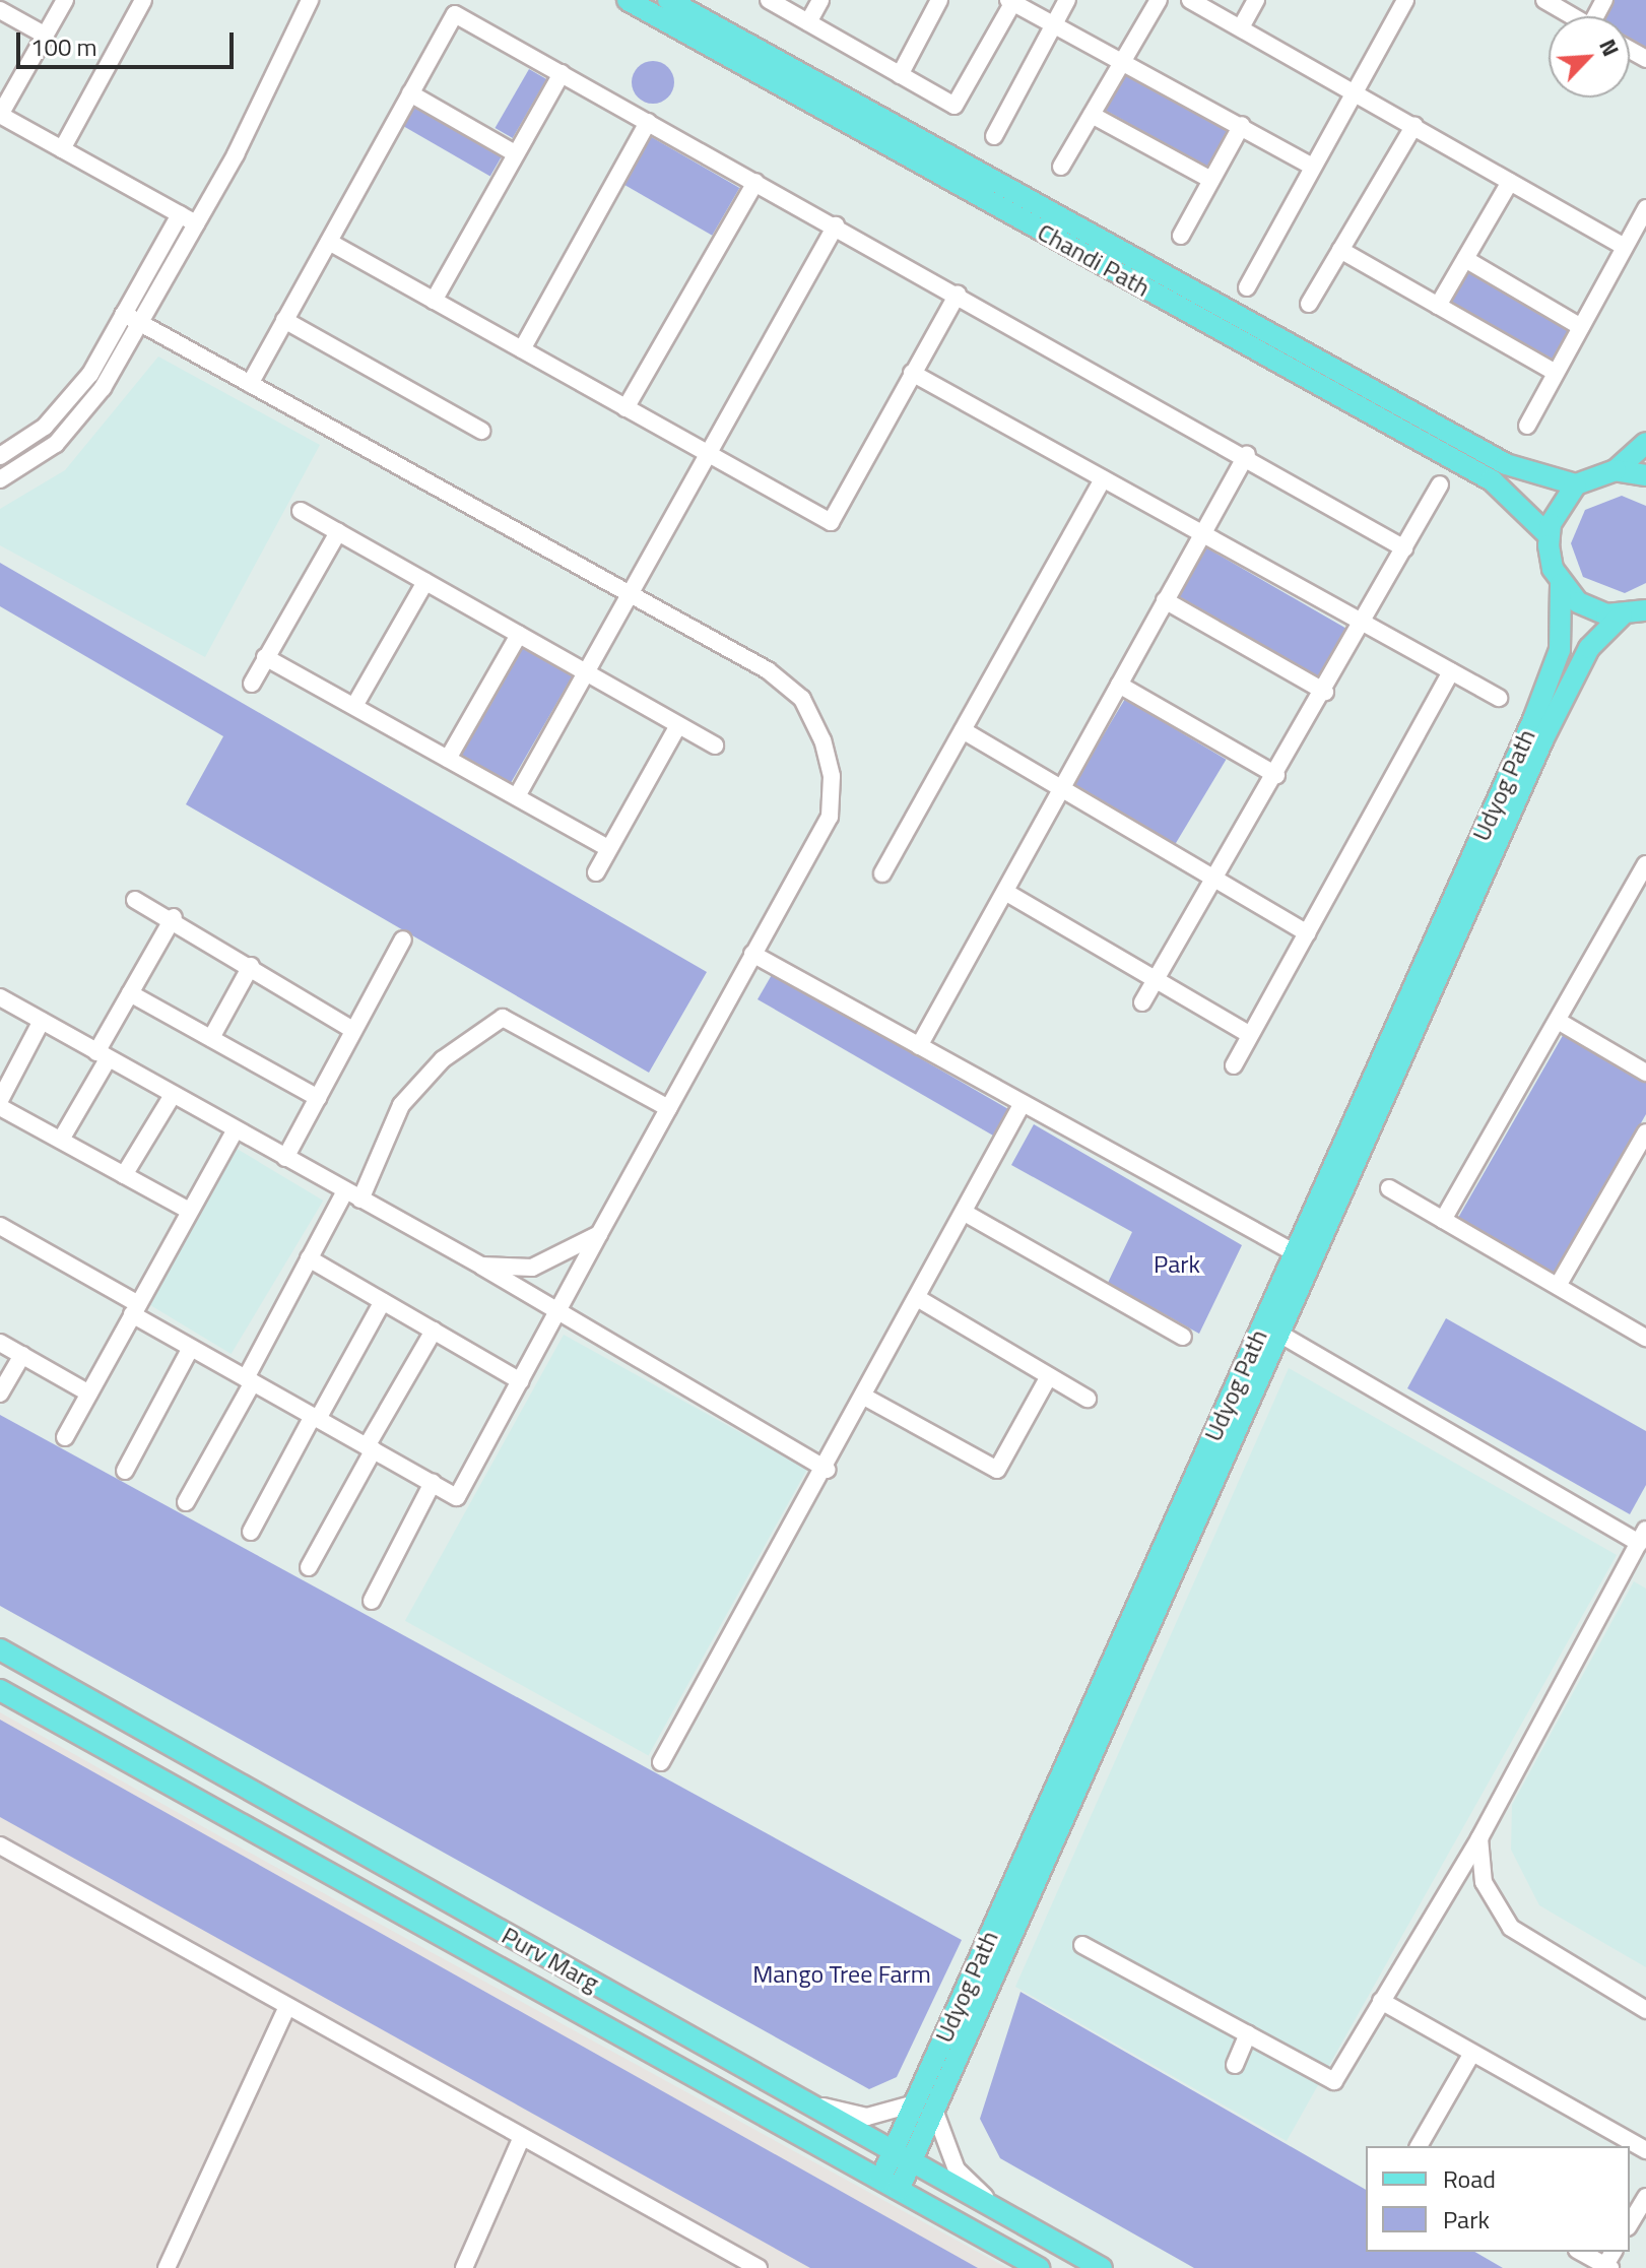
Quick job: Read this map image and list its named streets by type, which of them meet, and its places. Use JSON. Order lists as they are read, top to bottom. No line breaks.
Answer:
{"streets":{"main road":["Chandi Path","Udyog Path","Purv Marg"]},"crossings":[["Chandi Path","Udyog Path"],["Udyog Path","Purv Marg"]],"parks":["Park","Mango Tree Farm"],"legend":["Road","Park"],"scale_bar":"100 m","north":"top right"}
